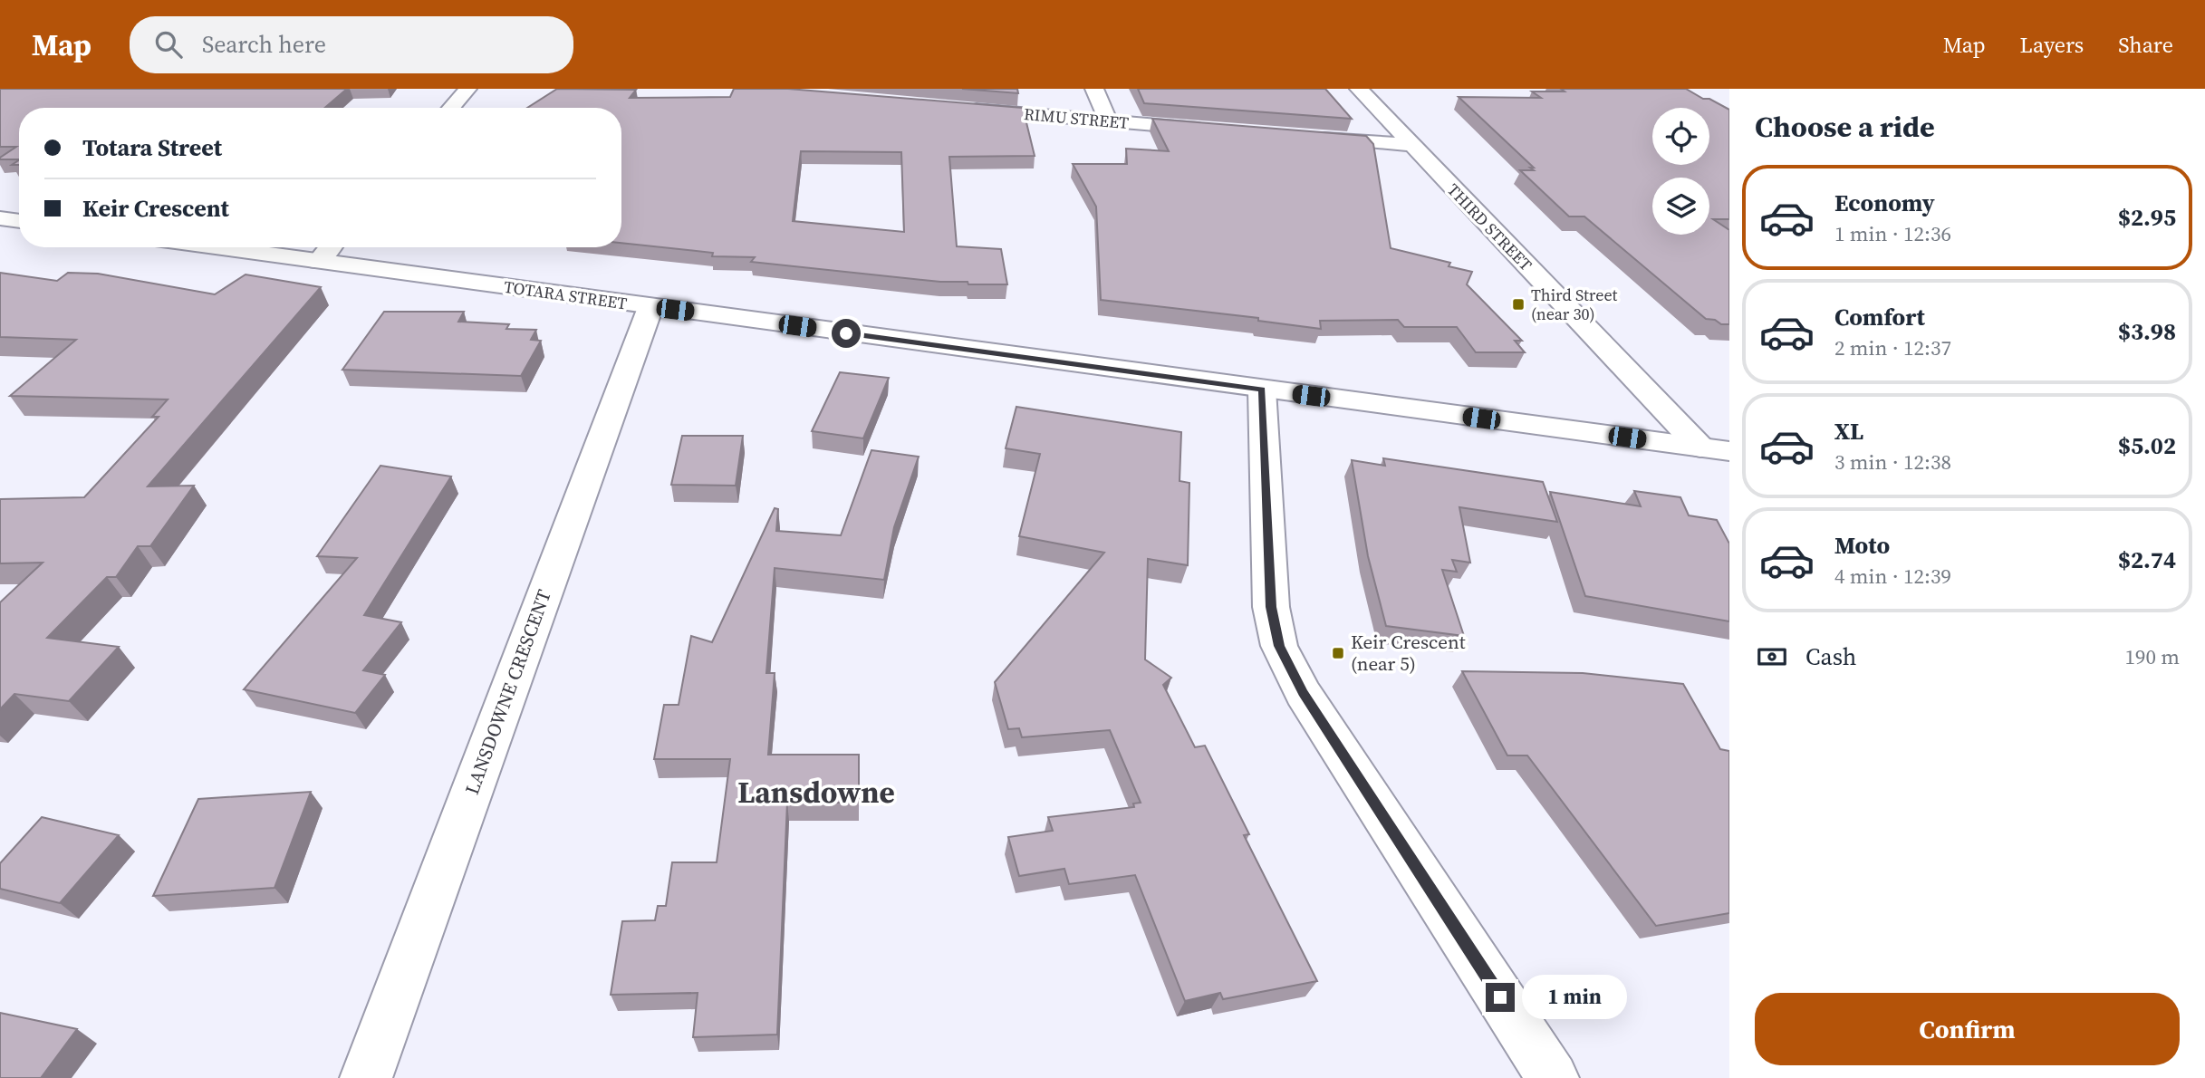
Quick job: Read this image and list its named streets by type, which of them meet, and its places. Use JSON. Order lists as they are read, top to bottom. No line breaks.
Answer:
{"streets":{"street":["RIMU STREET","THIRD STREET","TOTARA STREET","LANSDOWNE CRESCENT"]},"crossings":[["THIRD STREET","TOTARA STREET"],["TOTARA STREET","LANSDOWNE CRESCENT"]],"districts":["Lansdowne"],"places":{"transit":["Third Street (near 30)","Keir Crescent (near 5)"]},"page":{"header":"Map","search":"Search here","nav":["Map","Layers","Share"],"heading":"Choose a ride","banner":["Totara Street","Keir Crescent"],"list":[{"name":"Economy","note":"1 min · 12:36","value":"$2.95"},{"name":"Comfort","note":"2 min · 12:37","value":"$3.98"},{"name":"XL","note":"3 min · 12:38","value":"$5.02"},{"name":"Moto","note":"4 min · 12:39","value":"$2.74"}],"pay":["Cash","190 m"],"bubble":"1 min","buttons":"Confirm"}}
